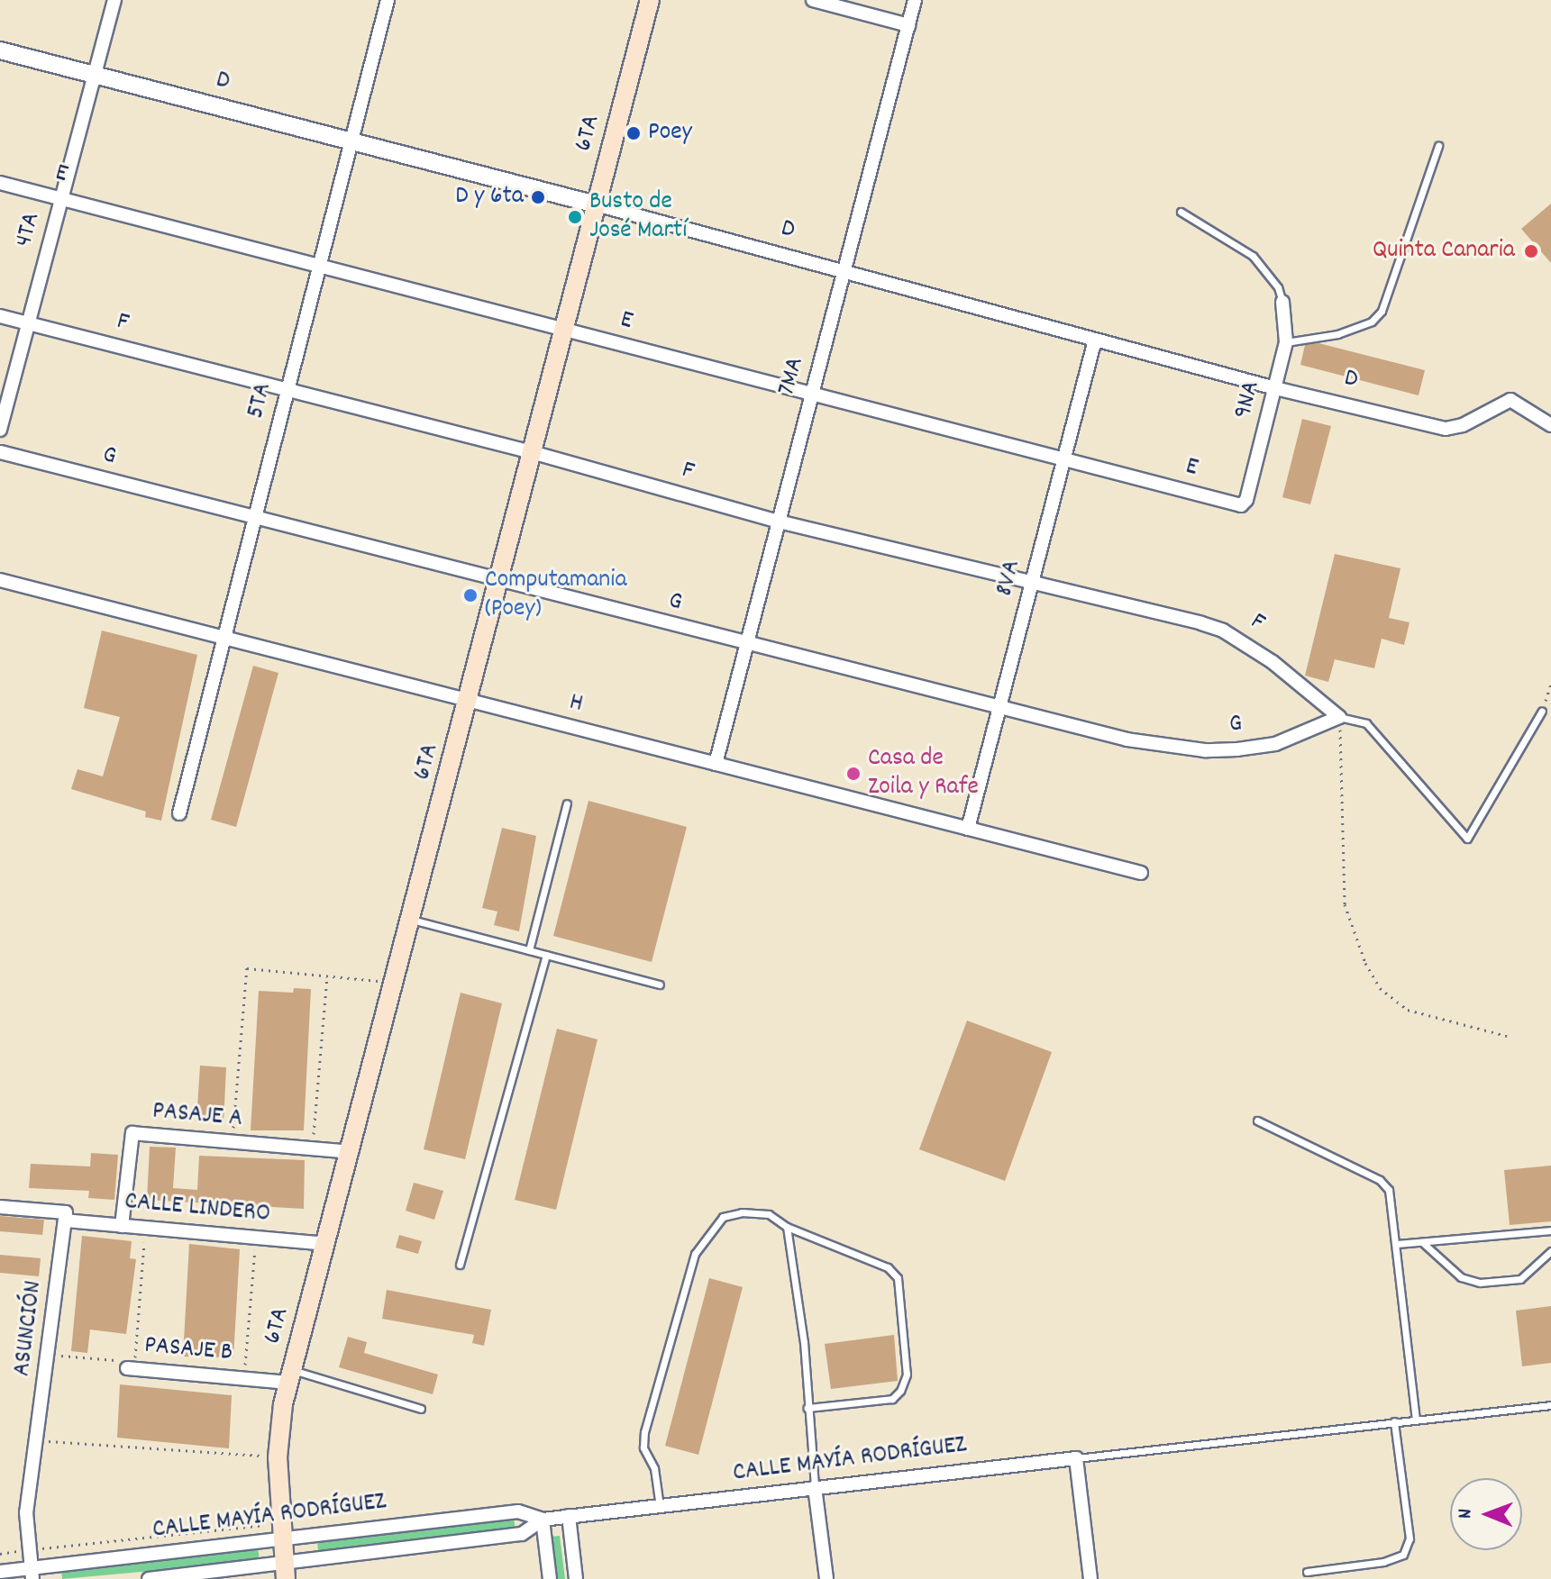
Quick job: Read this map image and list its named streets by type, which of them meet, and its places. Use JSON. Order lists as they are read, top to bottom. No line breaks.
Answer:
{"streets":{"main road":["6TA"],"street":["D","E","4TA","F","7MA","9NA","5TA","G","8VA","H","PASAJE A","CALLE LINDERO","ASUNCIÓN","PASAJE B","CALLE MAYÍA RODRÍGUEZ"]},"crossings":[["D","6TA"],["D","4TA"],["D","7MA"],["D","9NA"],["D","5TA"],["D","8VA"],["6TA","E"],["6TA","F"],["6TA","G"],["6TA","H"],["6TA","PASAJE A"],["6TA","CALLE LINDERO"],["6TA","PASAJE B"],["6TA","CALLE MAYÍA RODRÍGUEZ"],["E","4TA"],["E","7MA"],["E","9NA"],["E","5TA"],["E","8VA"],["4TA","F"],["F","7MA"],["F","5TA"],["F","G"],["F","8VA"],["7MA","G"],["7MA","H"],["5TA","G"],["5TA","H"],["G","8VA"],["8VA","H"],["PASAJE A","CALLE LINDERO"],["CALLE LINDERO","ASUNCIÓN"],["ASUNCIÓN","CALLE MAYÍA RODRÍGUEZ"]],"places":["Poey","D y 6ta","Busto de José Martí","Quinta Canaria","Computamania (Poey)","Casa de Zoila y Rafe"],"north":"left"}
